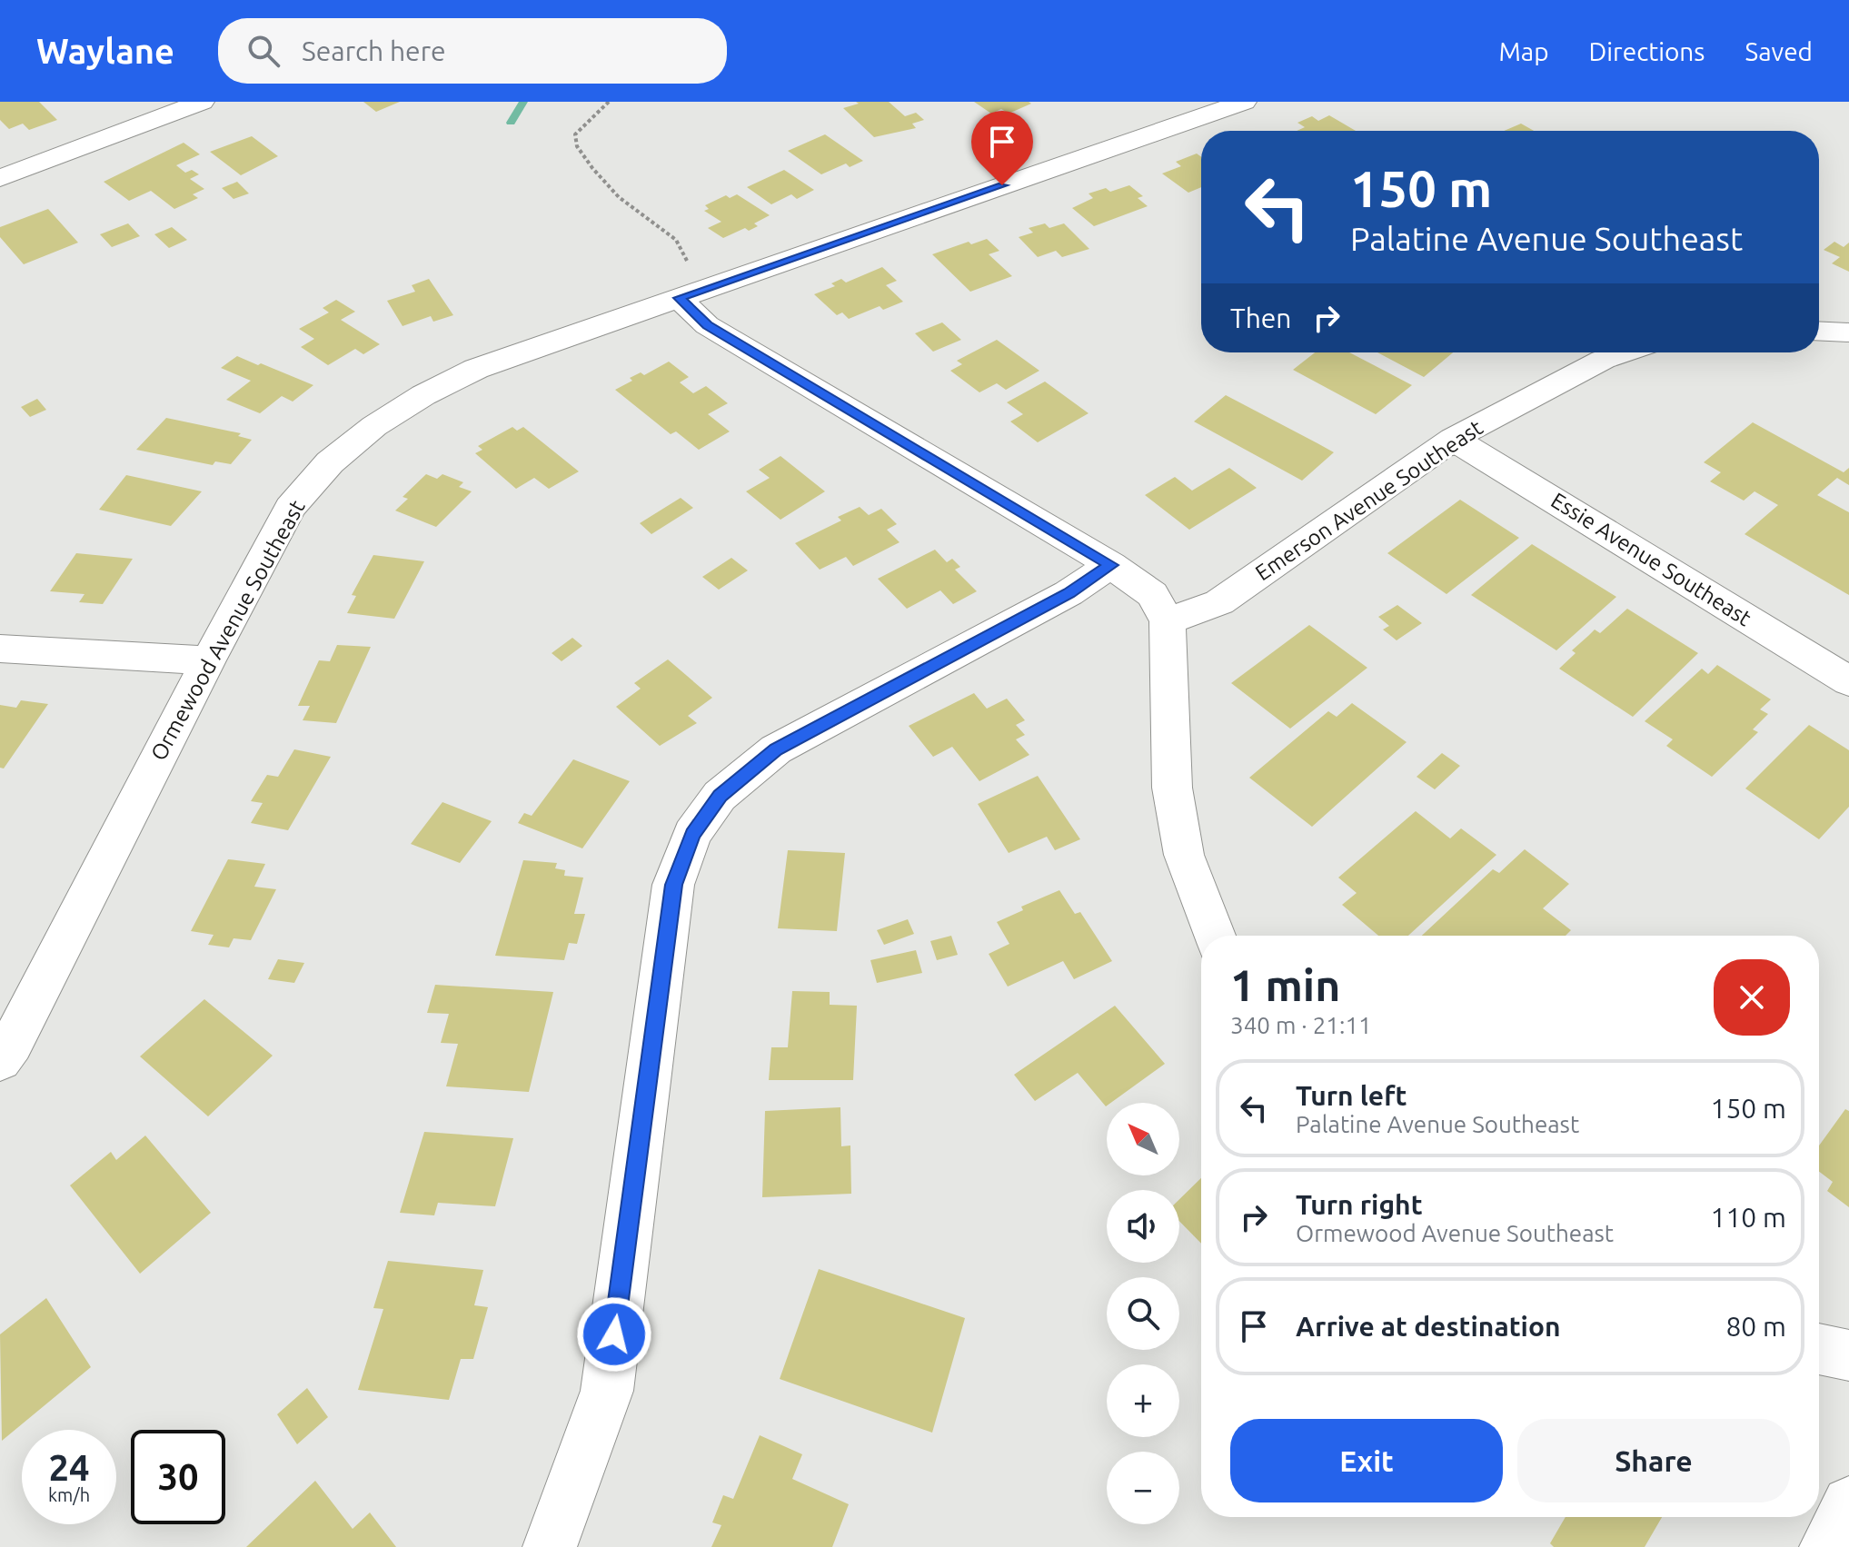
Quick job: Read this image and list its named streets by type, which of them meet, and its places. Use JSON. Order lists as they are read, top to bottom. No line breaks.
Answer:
{"streets":{"street":["Emerson Avenue Southeast","Essie Avenue Southeast","Ormewood Avenue Southeast"]},"crossings":[["Emerson Avenue Southeast","Essie Avenue Southeast"]],"north":"top left","page":{"header":"Waylane","search":"Search here","nav":["Map","Directions","Saved"],"turn":["150 m","Palatine Avenue Southeast"],"then":"Then","heading":["1 min","340 m · 21:11"],"list":[{"name":"Turn left","note":"Palatine Avenue Southeast","value":"150 m"},{"name":"Turn right","note":"Ormewood Avenue Southeast","value":"110 m"},{"name":"Arrive at destination","value":"80 m"}],"map_buttons":["+","−"],"buttons":["Exit","Share"],"speed":"24 km/h","limit":"30"}}
